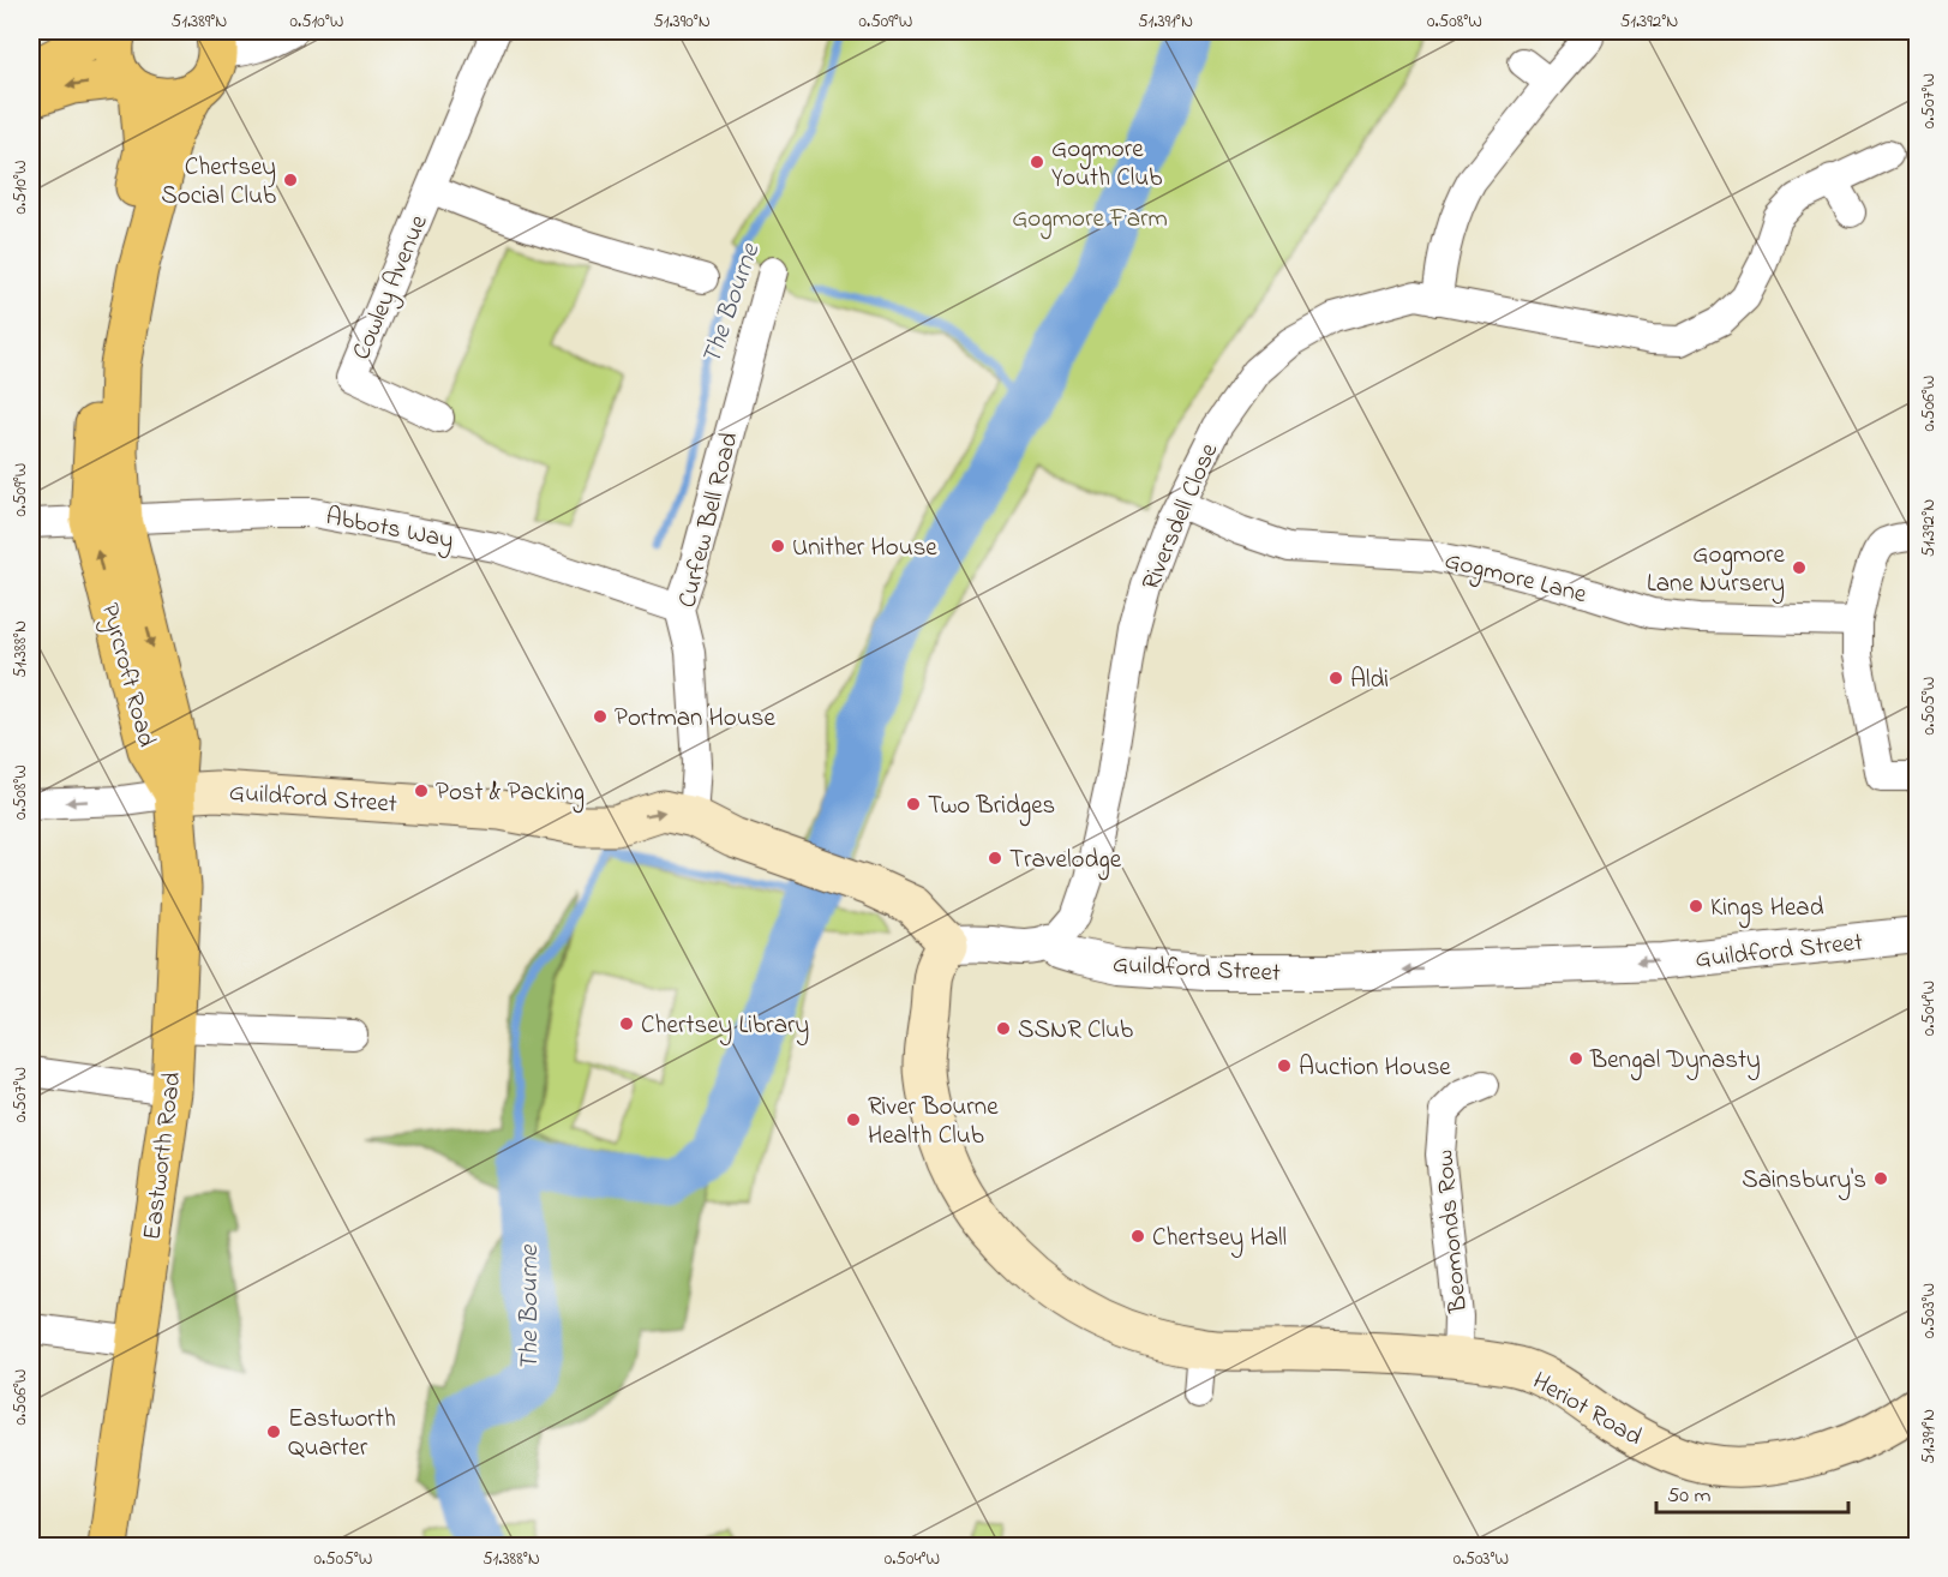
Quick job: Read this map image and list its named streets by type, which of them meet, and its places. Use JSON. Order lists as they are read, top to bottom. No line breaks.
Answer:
{"streets":{"main road":["Pyrcroft Road","Guildford Street","Eastworth Road","Heriot Road"],"street":["Cowley Avenue","Riversdell Close","Curfew Bell Road","Abbots Way","Gogmore Lane","Beomonds Row"]},"crossings":[["Riversdell Close","Gogmore Lane"],["Riversdell Close","Guildford Street"],["Curfew Bell Road","Abbots Way"],["Curfew Bell Road","Guildford Street"],["Abbots Way","Pyrcroft Road"],["Pyrcroft Road","Guildford Street"],["Pyrcroft Road","Eastworth Road"],["Guildford Street","Eastworth Road"],["Guildford Street","Heriot Road"],["Beomonds Row","Heriot Road"]],"water":["The Bourne"],"parks":["Gogmore Farm"],"places":["Gogmore Youth Club","Chertsey Social Club","Unither House","Gogmore Lane Nursery","Aldi","Portman House","Post & Packing","Two Bridges","Travelodge","Kings Head","Chertsey Library","SSNR Club","Bengal Dynasty","Auction House","River Bourne Health Club","Sainsbury's","Chertsey Hall","Eastworth Quarter"],"scale_bar":"50 m","coordinates":["51.389°N","0.510°W","51.390°N","0.509°W","51.391°N","0.508°W","51.392°N","0.507°W","0.506°W","51.388°N","0.505°W","0.504°W","0.503°W"]}
